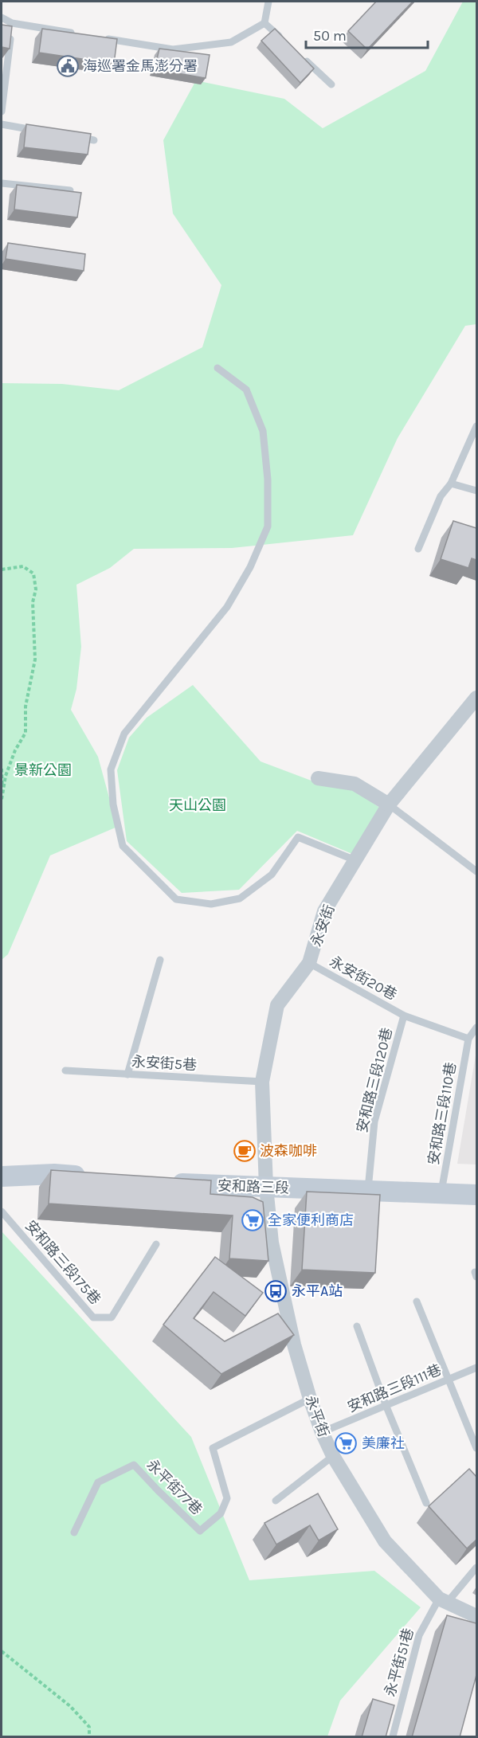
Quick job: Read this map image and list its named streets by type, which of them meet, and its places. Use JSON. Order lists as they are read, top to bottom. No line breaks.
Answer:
{"streets":{"main road":["安和路三段"],"street":["永安街","永平街"],"lane":["永安街20巷","永安街5巷","安和路三段120巷","安和路三段110巷","安和路三段175巷","安和路三段111巷","永平街77巷","永平街51巷"]},"crossings":[["永安街","永安街20巷"],["永安街","永安街5巷"],["永安街","安和路三段"],["永安街","永平街"],["永安街20巷","安和路三段120巷"],["安和路三段120巷","安和路三段110巷"],["安和路三段120巷","安和路三段"],["安和路三段110巷","安和路三段"],["安和路三段","永平街"],["安和路三段111巷","永平街"],["永平街","永平街77巷"],["永平街","永平街51巷"]],"parks":["景新公園","天山公園"],"places":{"public building":["海巡署金馬澎分署"],"cafe":["波森咖啡"],"supermarket":["全家便利商店","美廉社"],"bus stop":["永平A站"]},"scale_bar":"50 m"}
